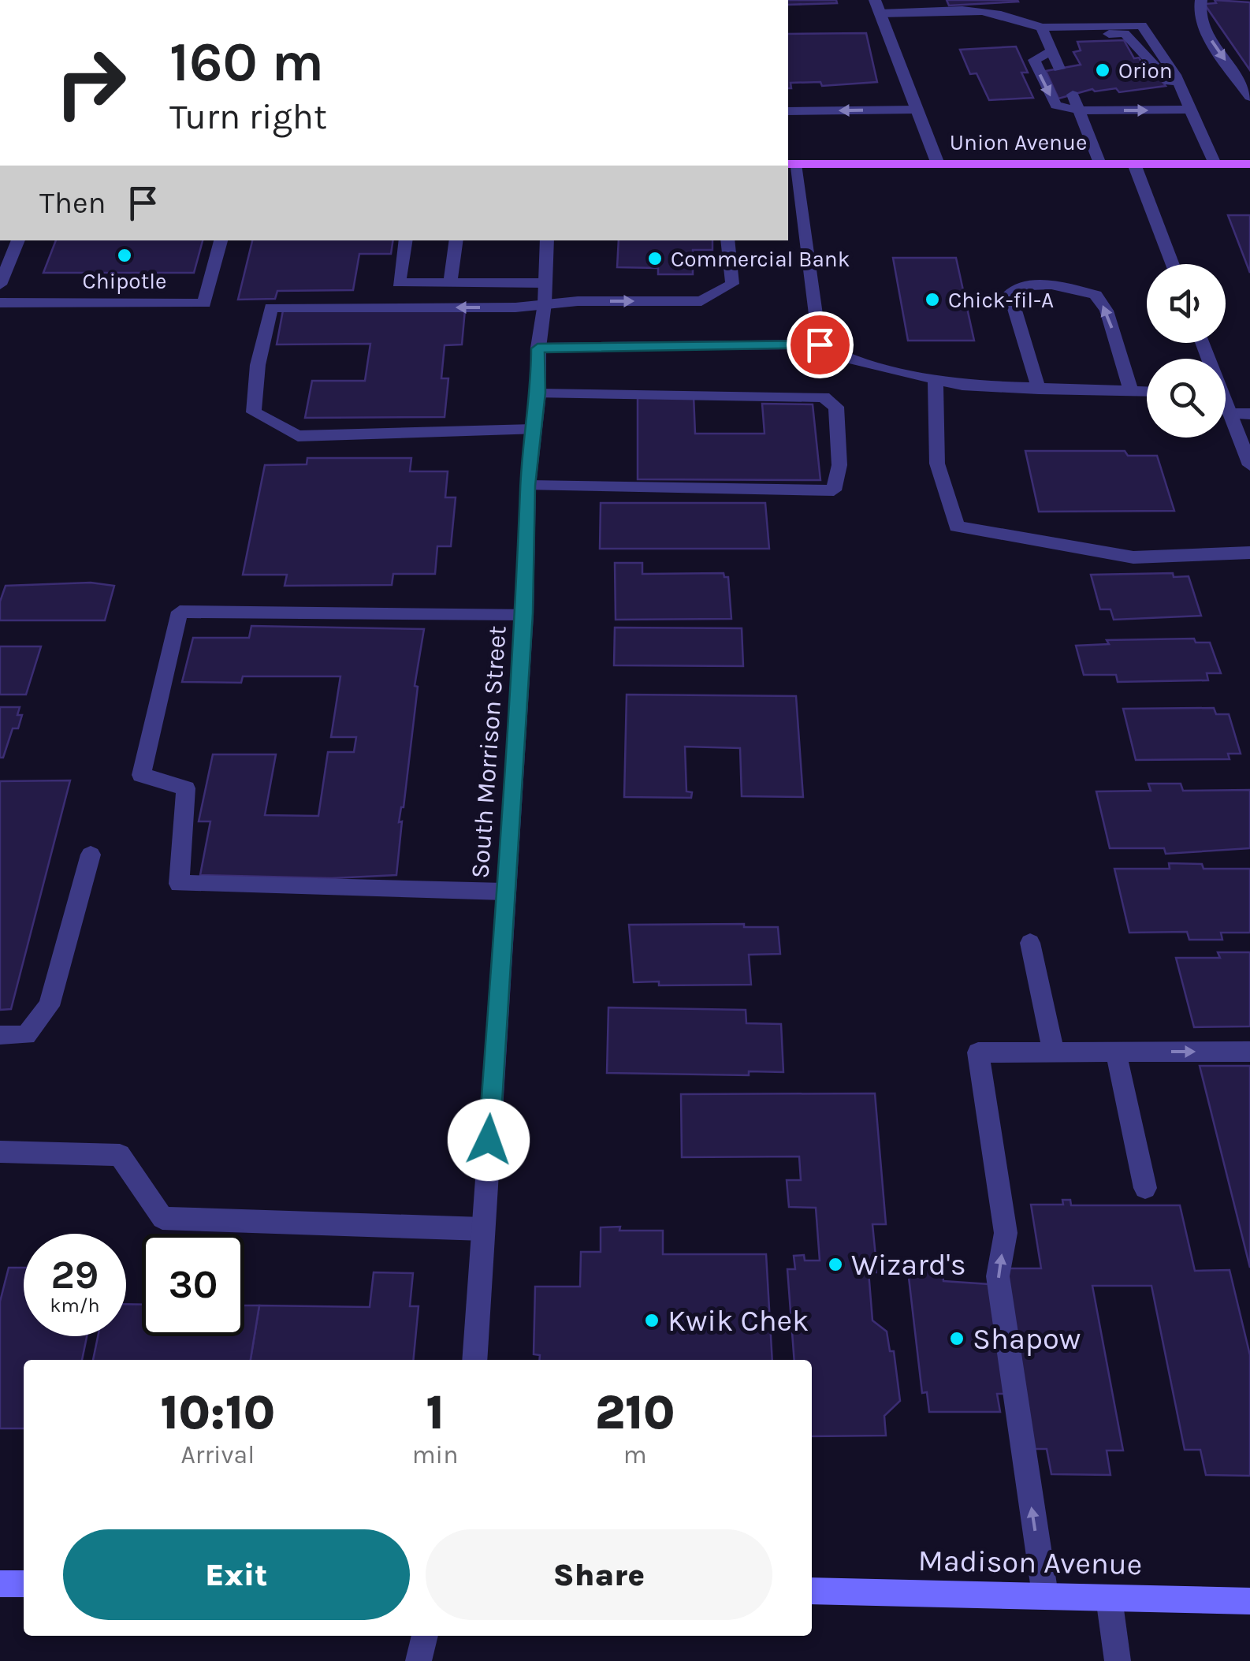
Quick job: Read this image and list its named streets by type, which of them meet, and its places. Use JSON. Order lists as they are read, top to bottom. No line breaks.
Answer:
{"streets":{"main road":["Union Avenue"],"street":["South Morrison Street","Madison Avenue"]},"places":["Orion","Chipotle","Commercial Bank","Chick-fil-A","Wizard's","Kwik Chek","Shapow"],"page":{"turn":["160 m","Turn right"],"then":"Then","speed":"29 km/h","limit":"30","eta":["10:10","Arrival","1","min","210","m"],"buttons":["Exit","Share"]}}
